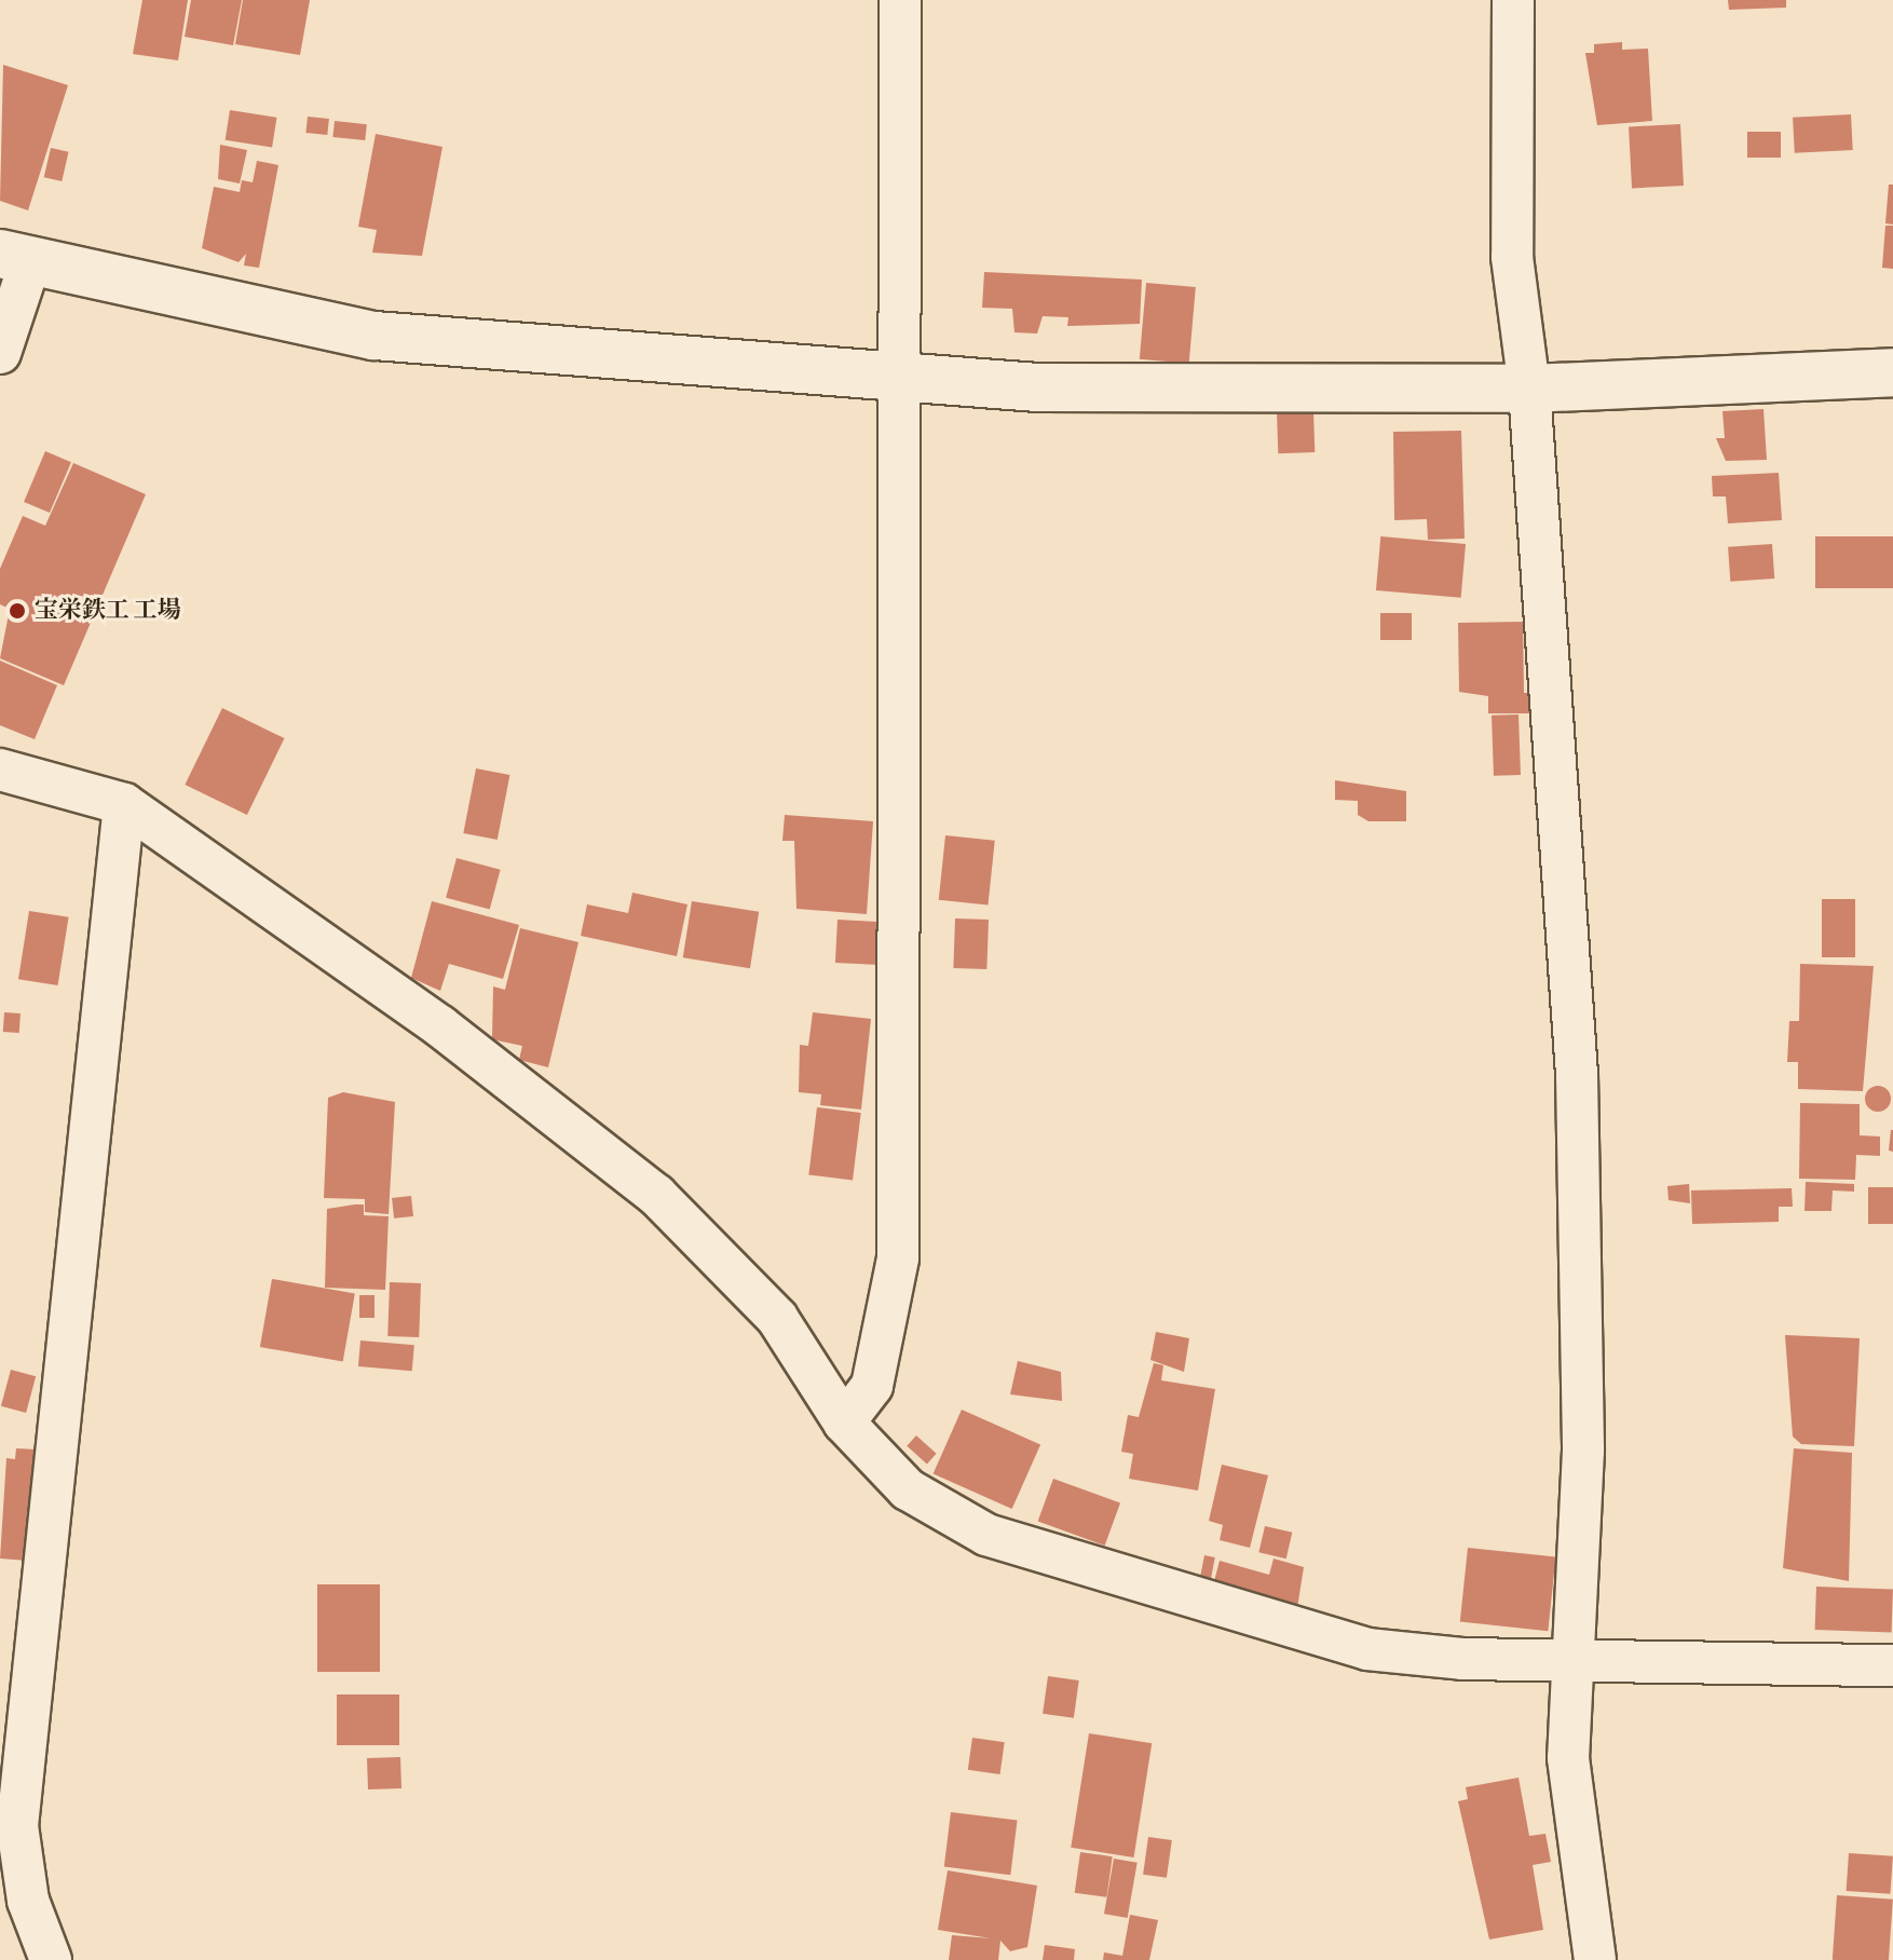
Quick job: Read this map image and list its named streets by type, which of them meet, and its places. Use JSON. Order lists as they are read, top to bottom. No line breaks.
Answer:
{"places":["宝栄鉄工 工場"]}
